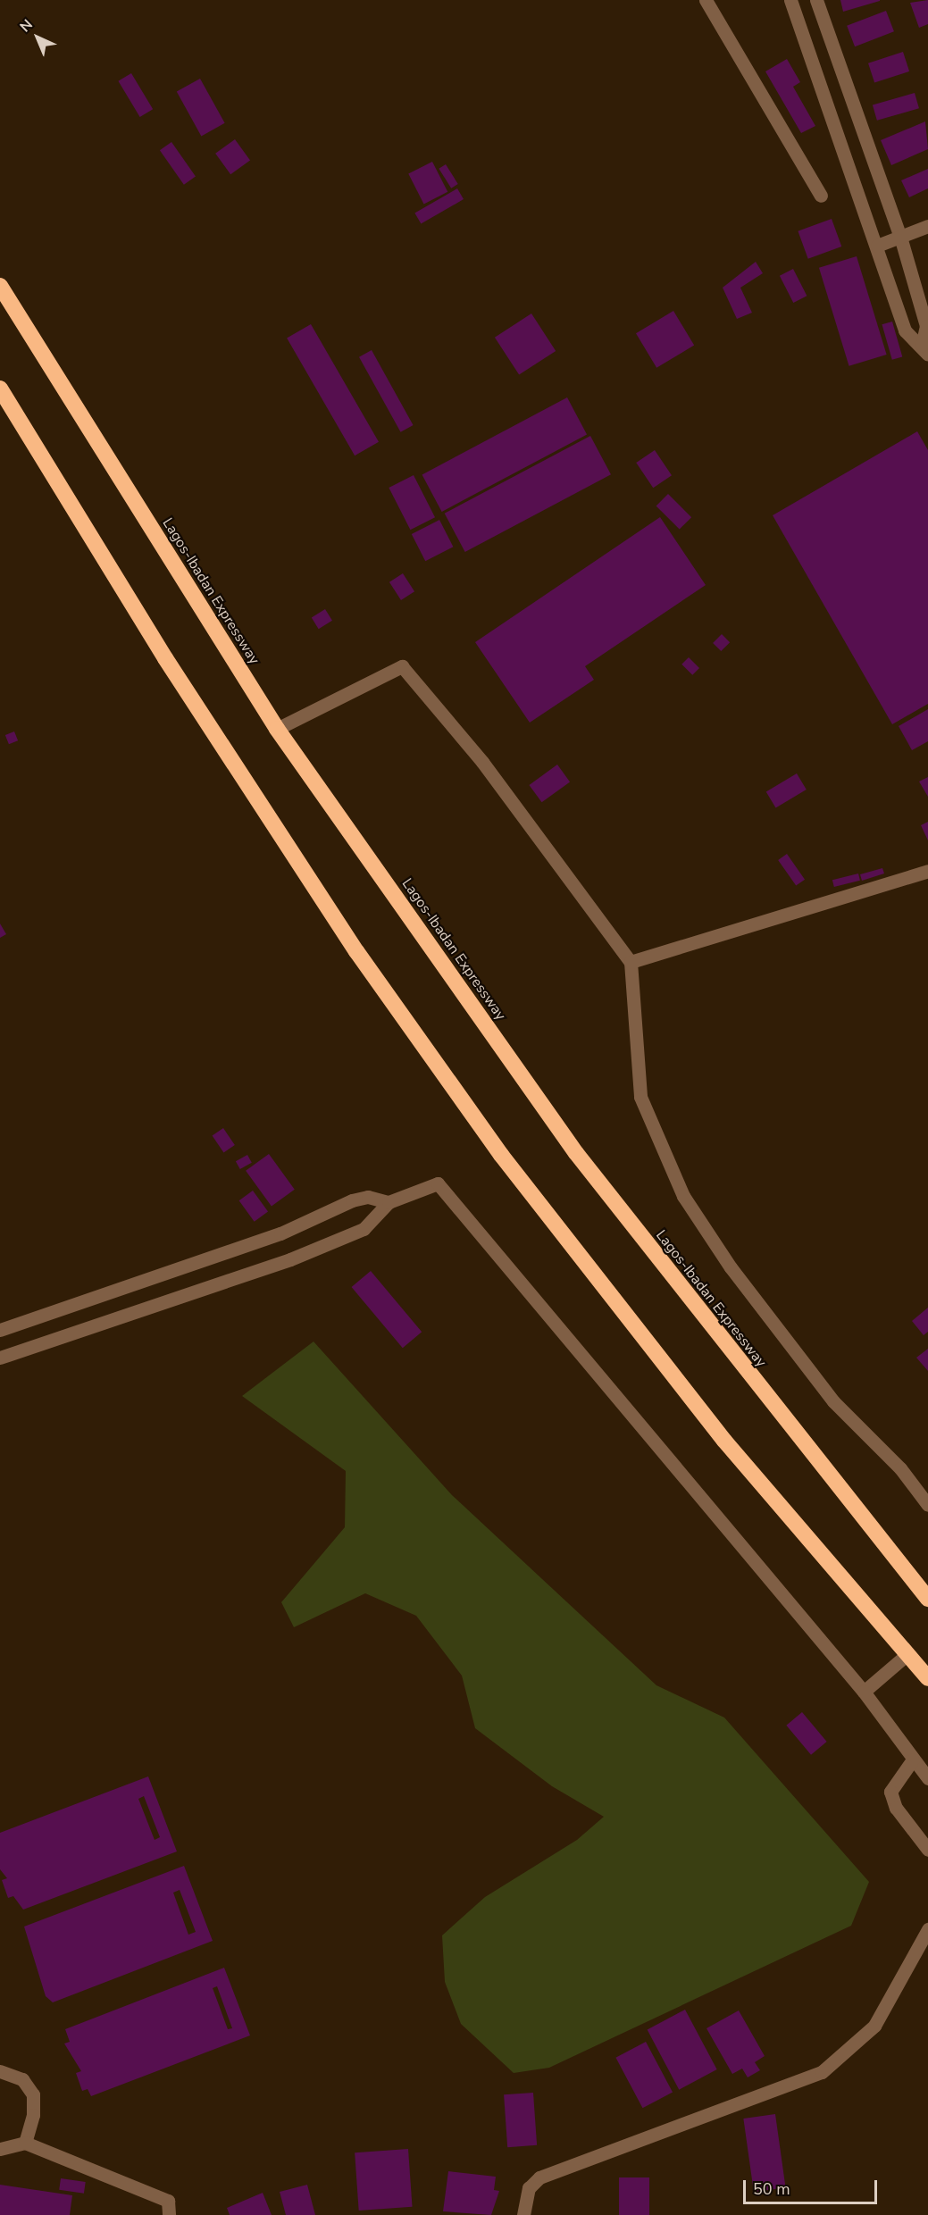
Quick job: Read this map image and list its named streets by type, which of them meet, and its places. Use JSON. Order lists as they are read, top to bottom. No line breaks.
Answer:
{"streets":{"highway":["Lagos-Ibadan Expressway"]},"scale_bar":"50 m","north":"top left"}
